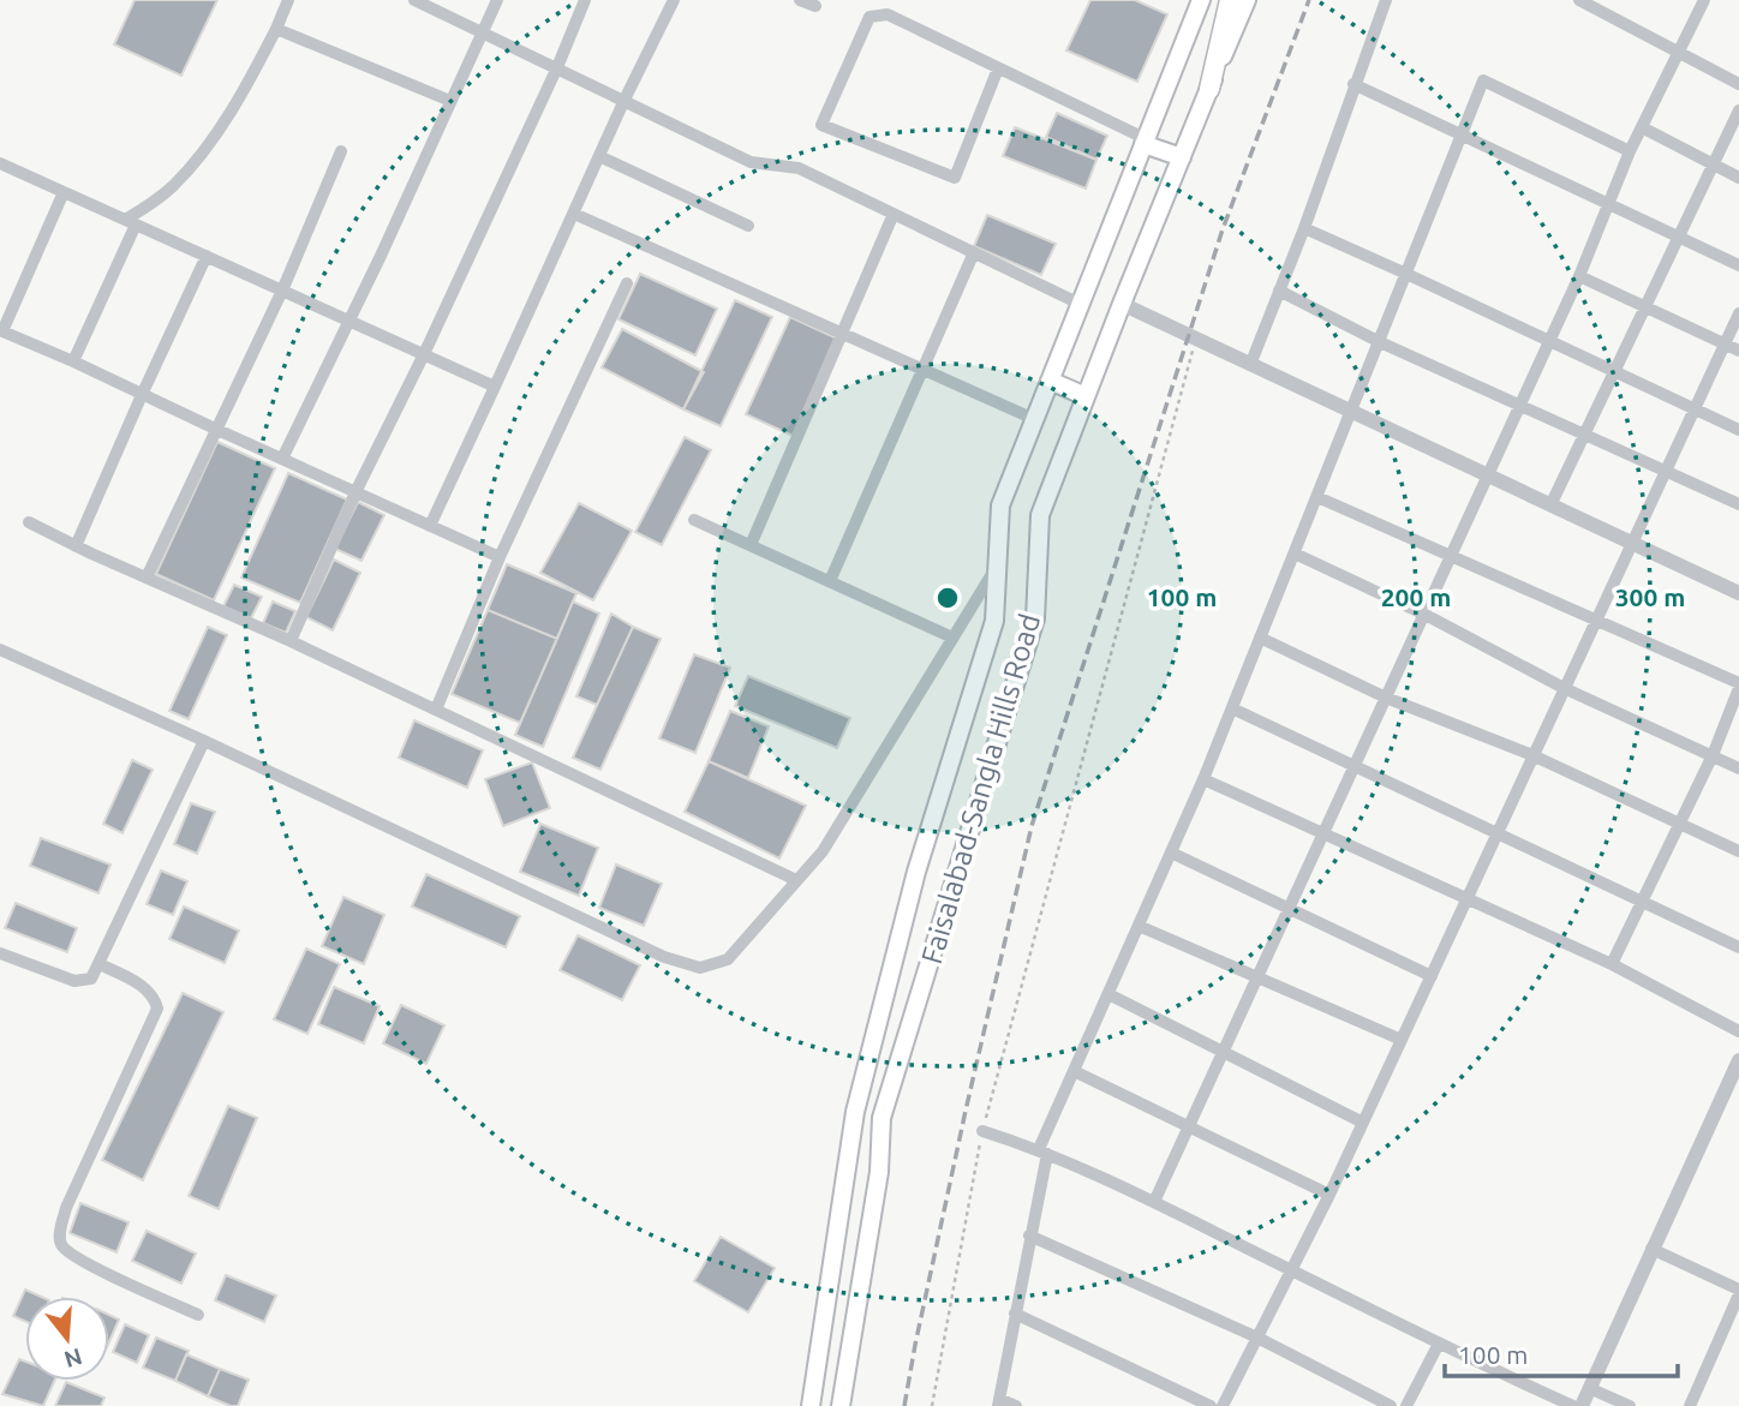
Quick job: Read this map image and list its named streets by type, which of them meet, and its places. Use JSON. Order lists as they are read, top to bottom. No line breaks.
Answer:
{"streets":{"main road":["Faisalabad-Sangla Hills Road"]},"scale_bar":"100 m","north":"bottom","rings":["100 m","200 m","300 m"]}
